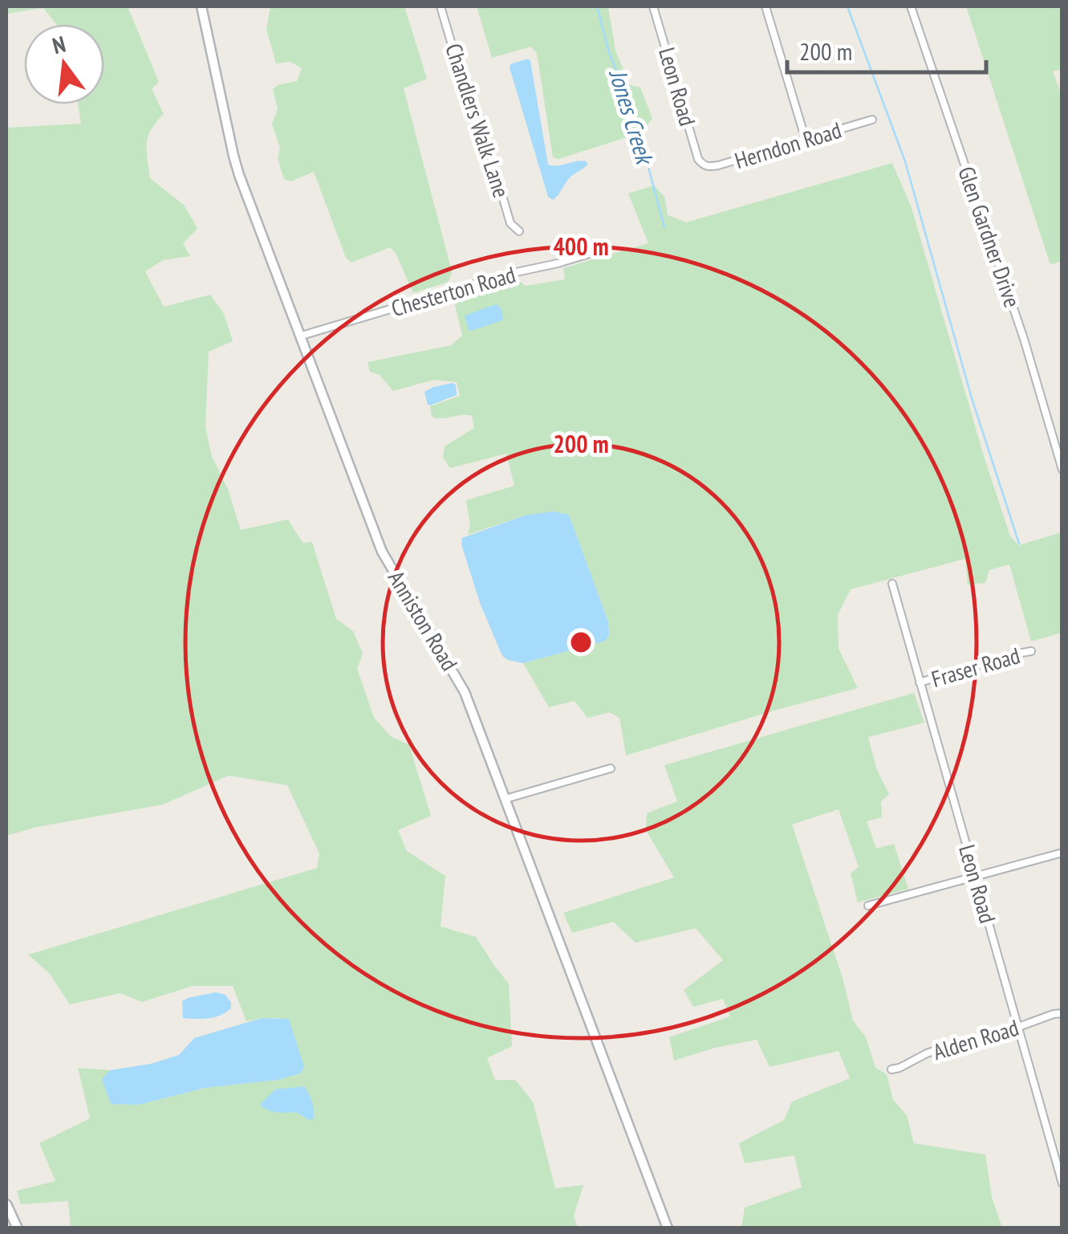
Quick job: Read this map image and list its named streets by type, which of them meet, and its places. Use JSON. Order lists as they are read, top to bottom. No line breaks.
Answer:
{"streets":{"street":["Leon Road","Chandlers Walk Lane","Herndon Road","Glen Gardner Drive","Chesterton Road","Anniston Road","Fraser Road","Alden Road"]},"crossings":[["Leon Road","Herndon Road"],["Leon Road","Fraser Road"],["Leon Road","Alden Road"],["Chesterton Road","Anniston Road"]],"water":["Jones Creek"],"scale_bar":"200 m","north":"top","rings":["400 m","200 m"]}
